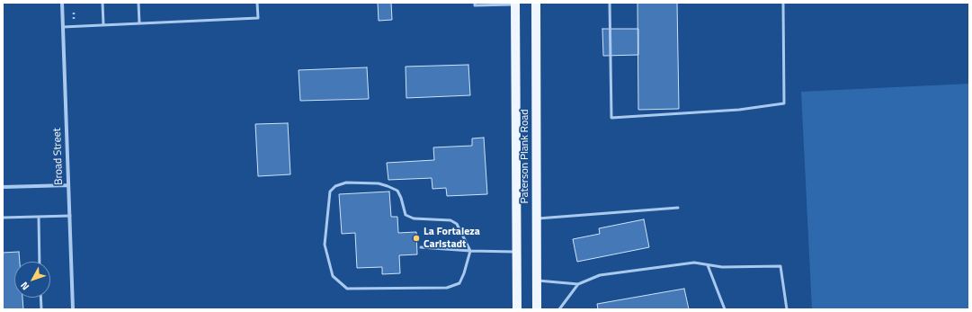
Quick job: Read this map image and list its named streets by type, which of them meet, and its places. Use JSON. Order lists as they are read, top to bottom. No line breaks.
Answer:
{"streets":{"main road":["Paterson Plank Road"],"street":["Broad Street"]},"places":["La Fortaleza Carlstadt"],"north":"bottom left"}
